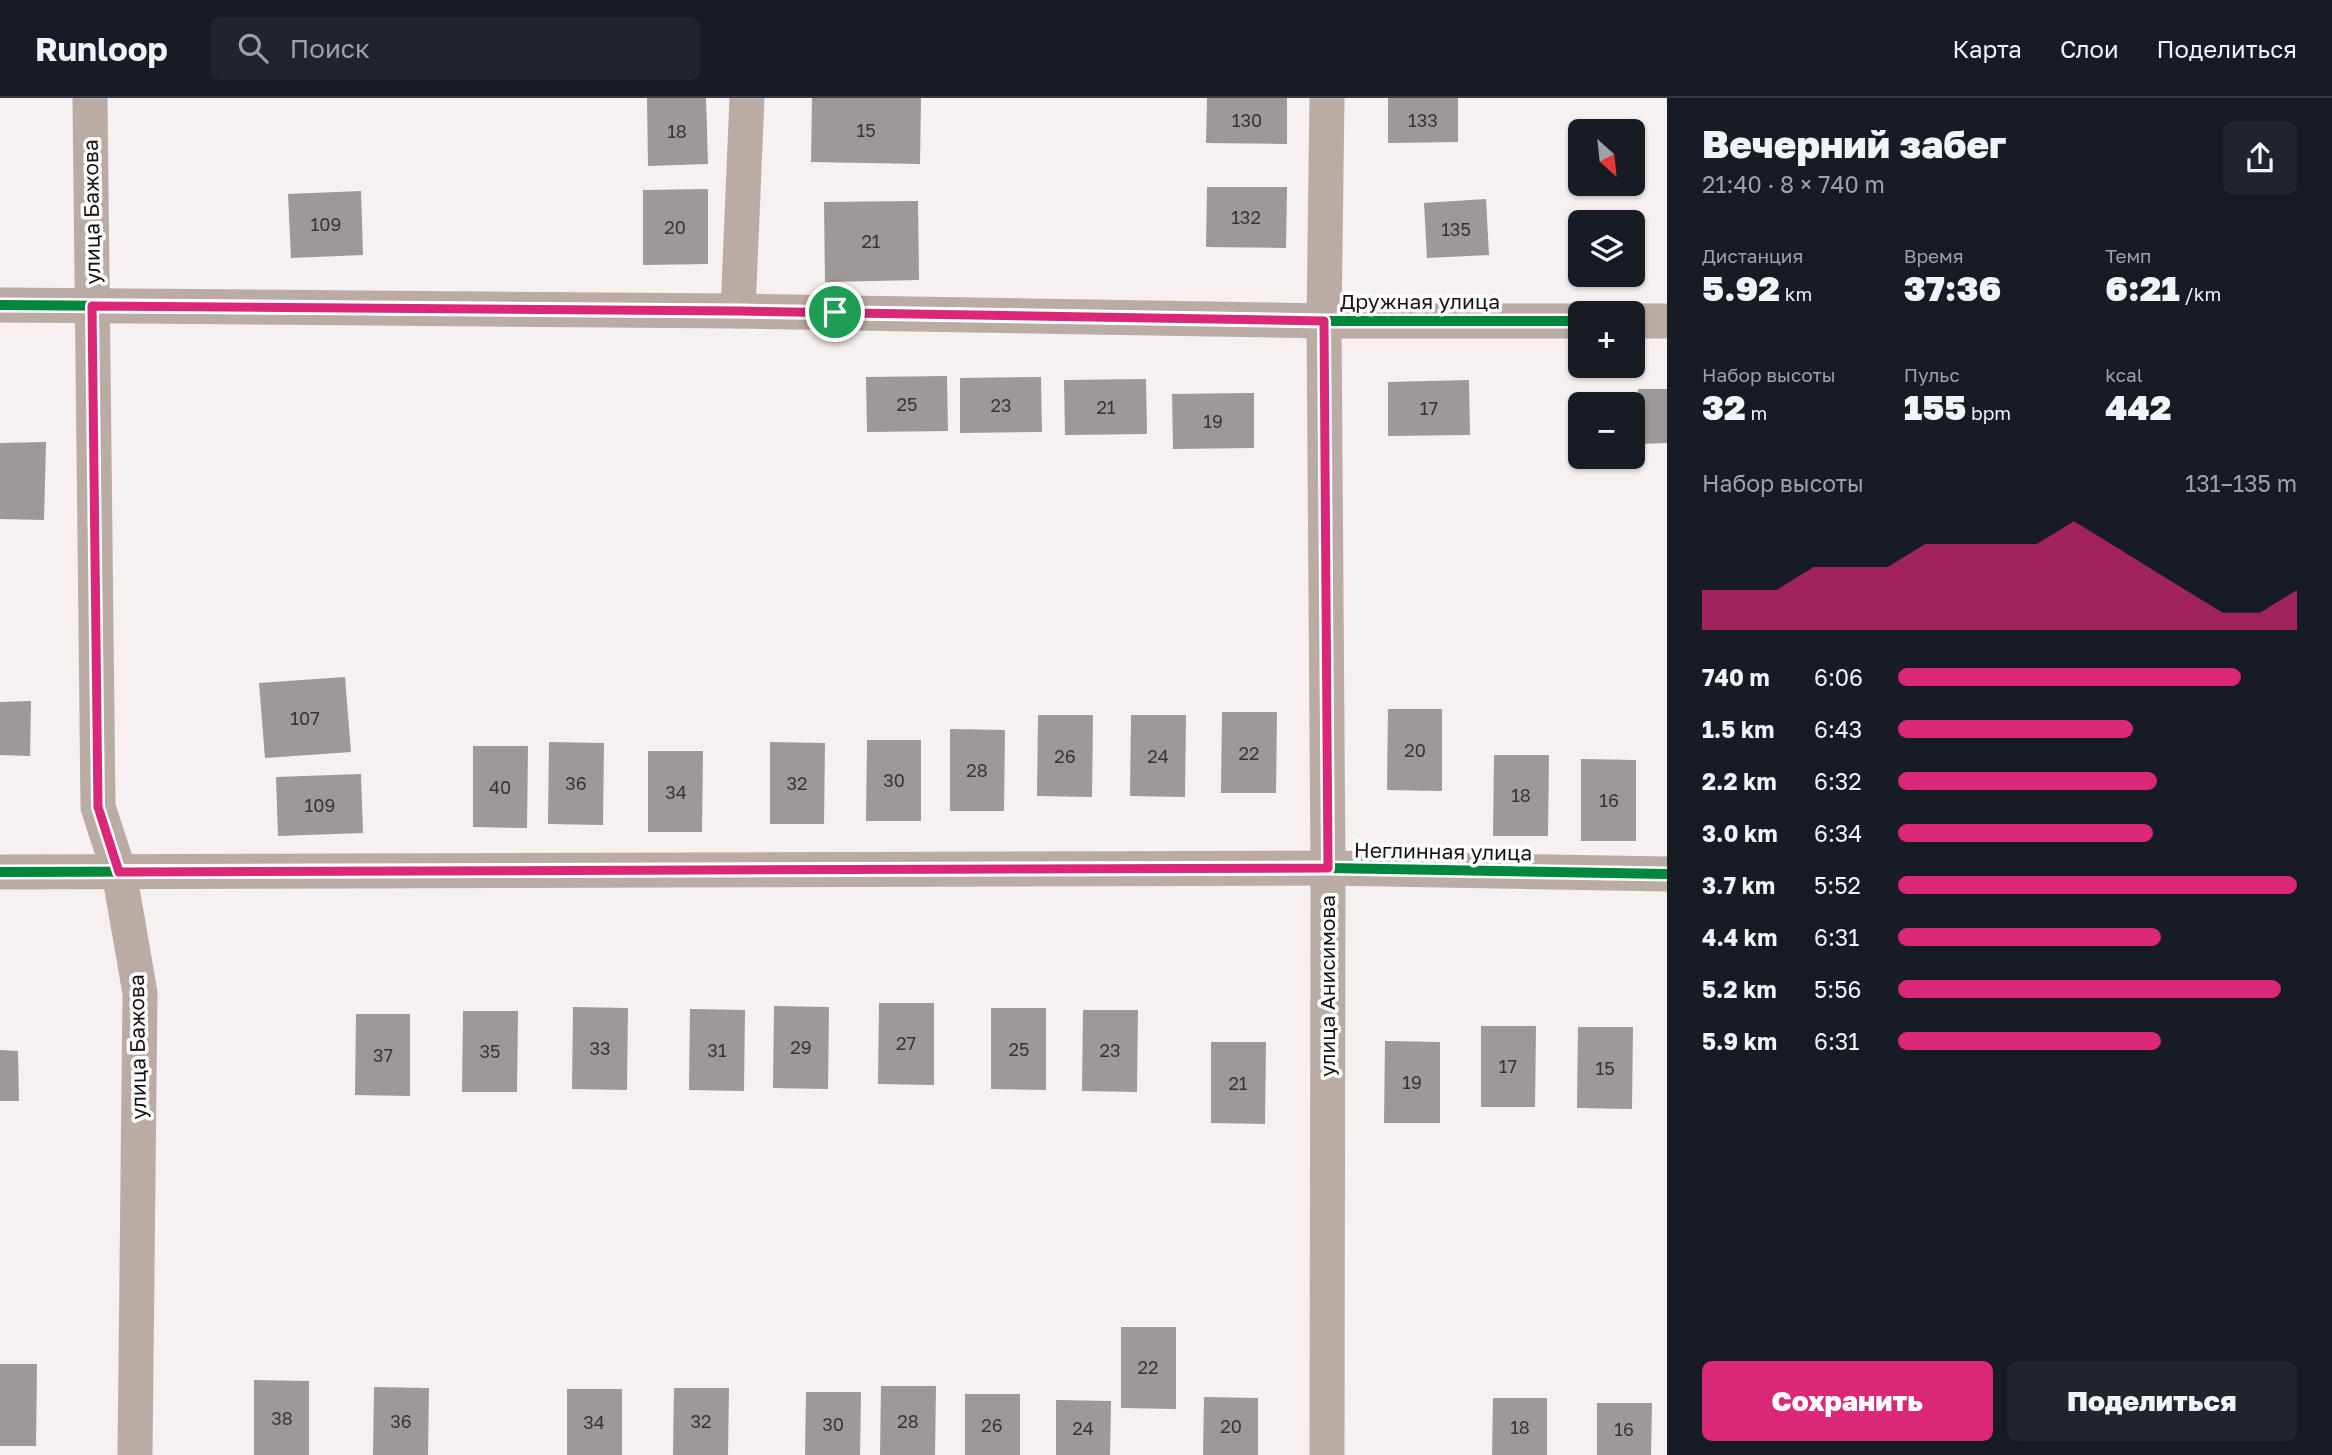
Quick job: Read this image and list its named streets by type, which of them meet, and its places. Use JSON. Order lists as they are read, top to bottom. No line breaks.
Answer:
{"streets":{"street":["улица Бажова","Дружная улица","Неглинная улица","улица Анисимова"]},"crossings":[["улица Бажова","Дружная улица"],["улица Бажова","Неглинная улица"],["Дружная улица","улица Анисимова"],["Неглинная улица","улица Анисимова"]],"house_numbers":["130","133","15","18","132","109","20","135","21","25","23","21","17","19","107","20","22","26","24","28","30","36","32","40","34","18","16","109","27","29","33","25","31","23","35","37","17","15","19","21","22","38","36","32","28","34","30","26","20","18","24","16"],"north":"bottom right","page":{"header":"Runloop","search":"Поиск","nav":["Карта","Слои","Поделиться"],"heading":["Вечерний забег","21:40 · 8 × 740 m"],"map_buttons":["+","−"],"stats":[["Дистанция","5.92 km"],["Время","37:36"],["Темп","6:21 /km"],["Набор высоты","32 m"],["Пульс","155 bpm"],["kcal","442"]],"chart":["Набор высоты","131–135 m"],"list":[{"name":"740 m","note":"6:06"},{"name":"1.5 km","note":"6:43"},{"name":"2.2 km","note":"6:32"},{"name":"3.0 km","note":"6:34"},{"name":"3.7 km","note":"5:52"},{"name":"4.4 km","note":"6:31"},{"name":"5.2 km","note":"5:56"},{"name":"5.9 km","note":"6:31"}],"buttons":["Сохранить","Поделиться"]}}
